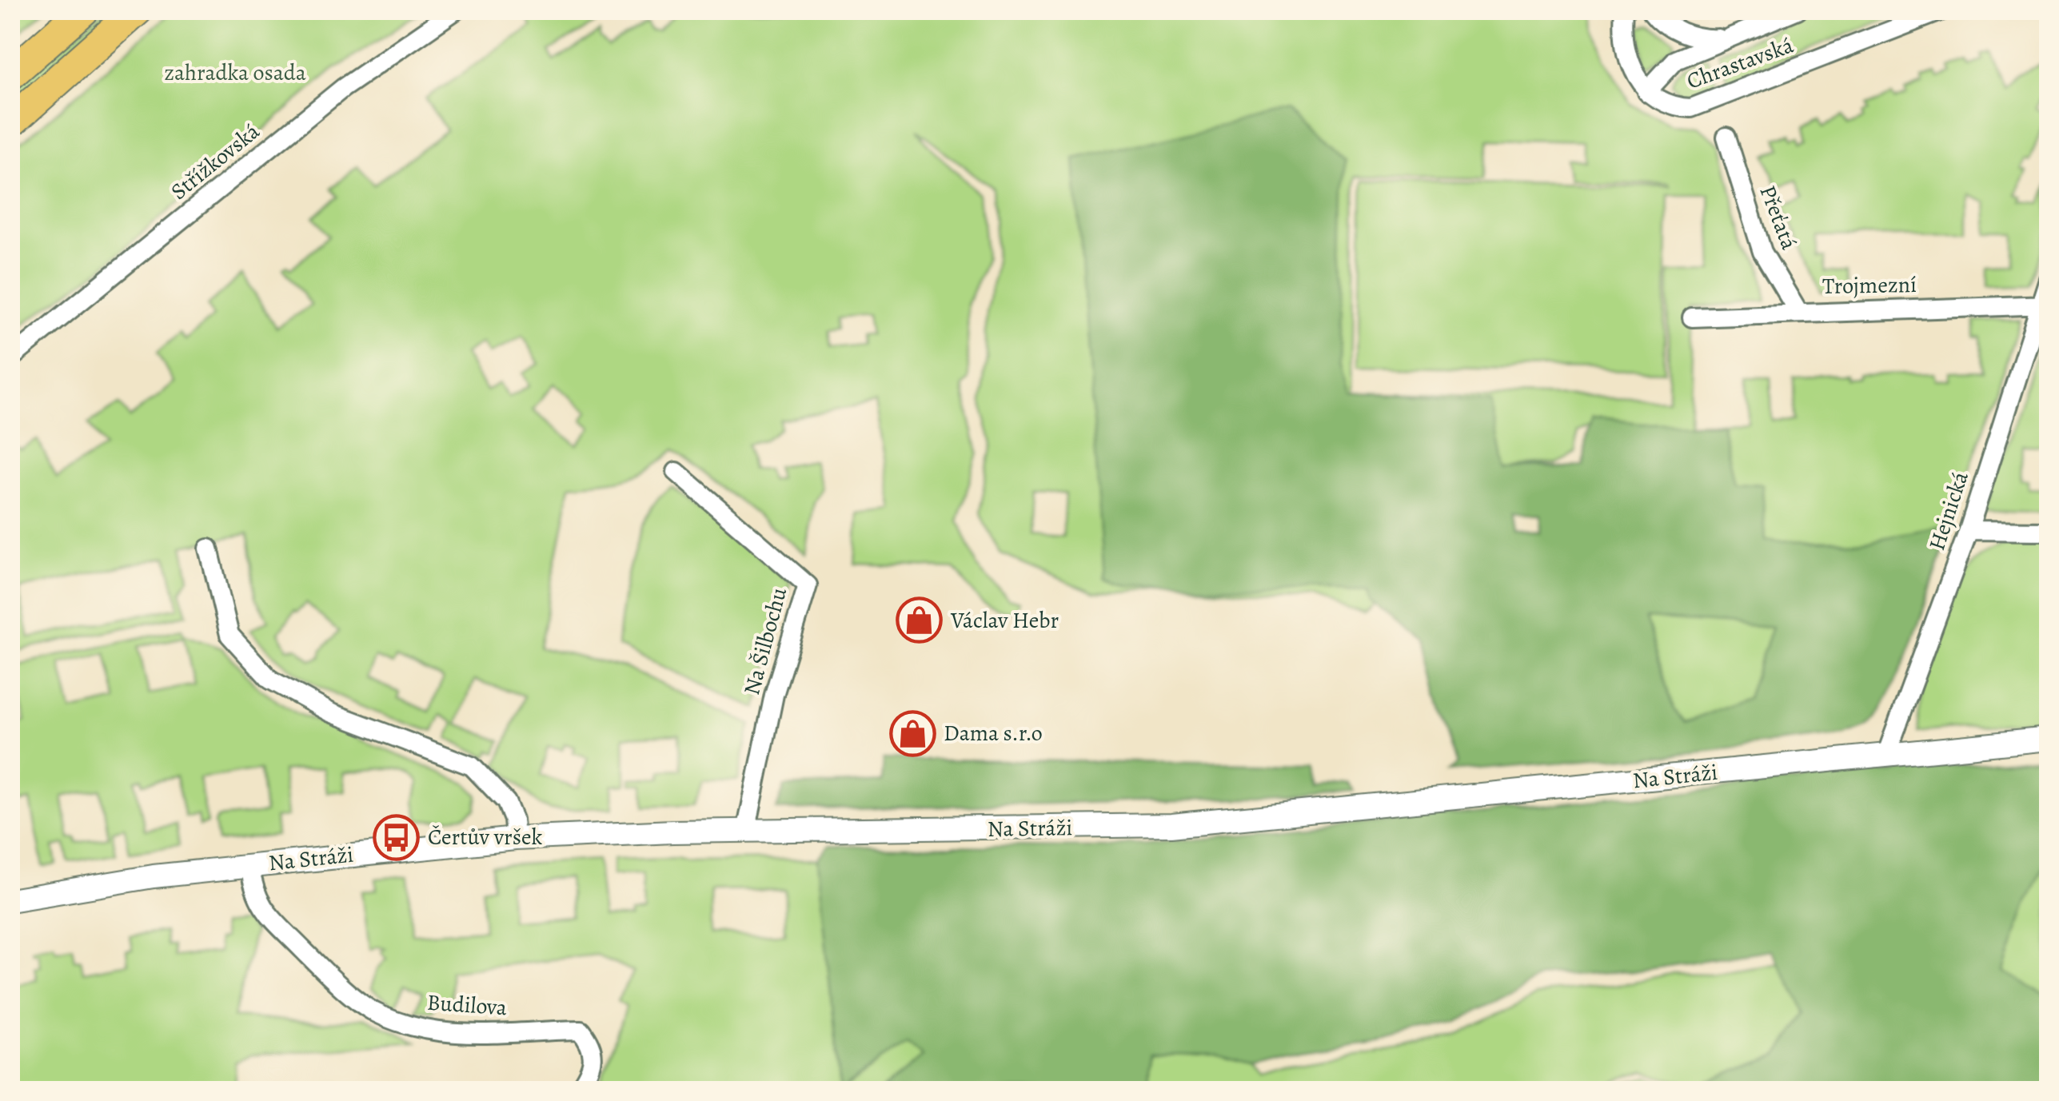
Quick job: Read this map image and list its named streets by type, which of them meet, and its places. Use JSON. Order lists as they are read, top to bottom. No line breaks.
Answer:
{"streets":{"street":["Chrastavská","Střížkovská","Přeťatá","Trojmezní","Hejnická","Na Šilbochu","Na Stráži","Budilova"]},"crossings":[["Přeťatá","Trojmezní"],["Trojmezní","Hejnická"],["Hejnická","Na Stráži"],["Na Šilbochu","Na Stráži"],["Na Stráži","Budilova"]],"parks":["zahradka osada"],"places":{"shop":["Václav Hebr","Dama s.r.o"],"bus stop":["Čertův vršek"]}}
